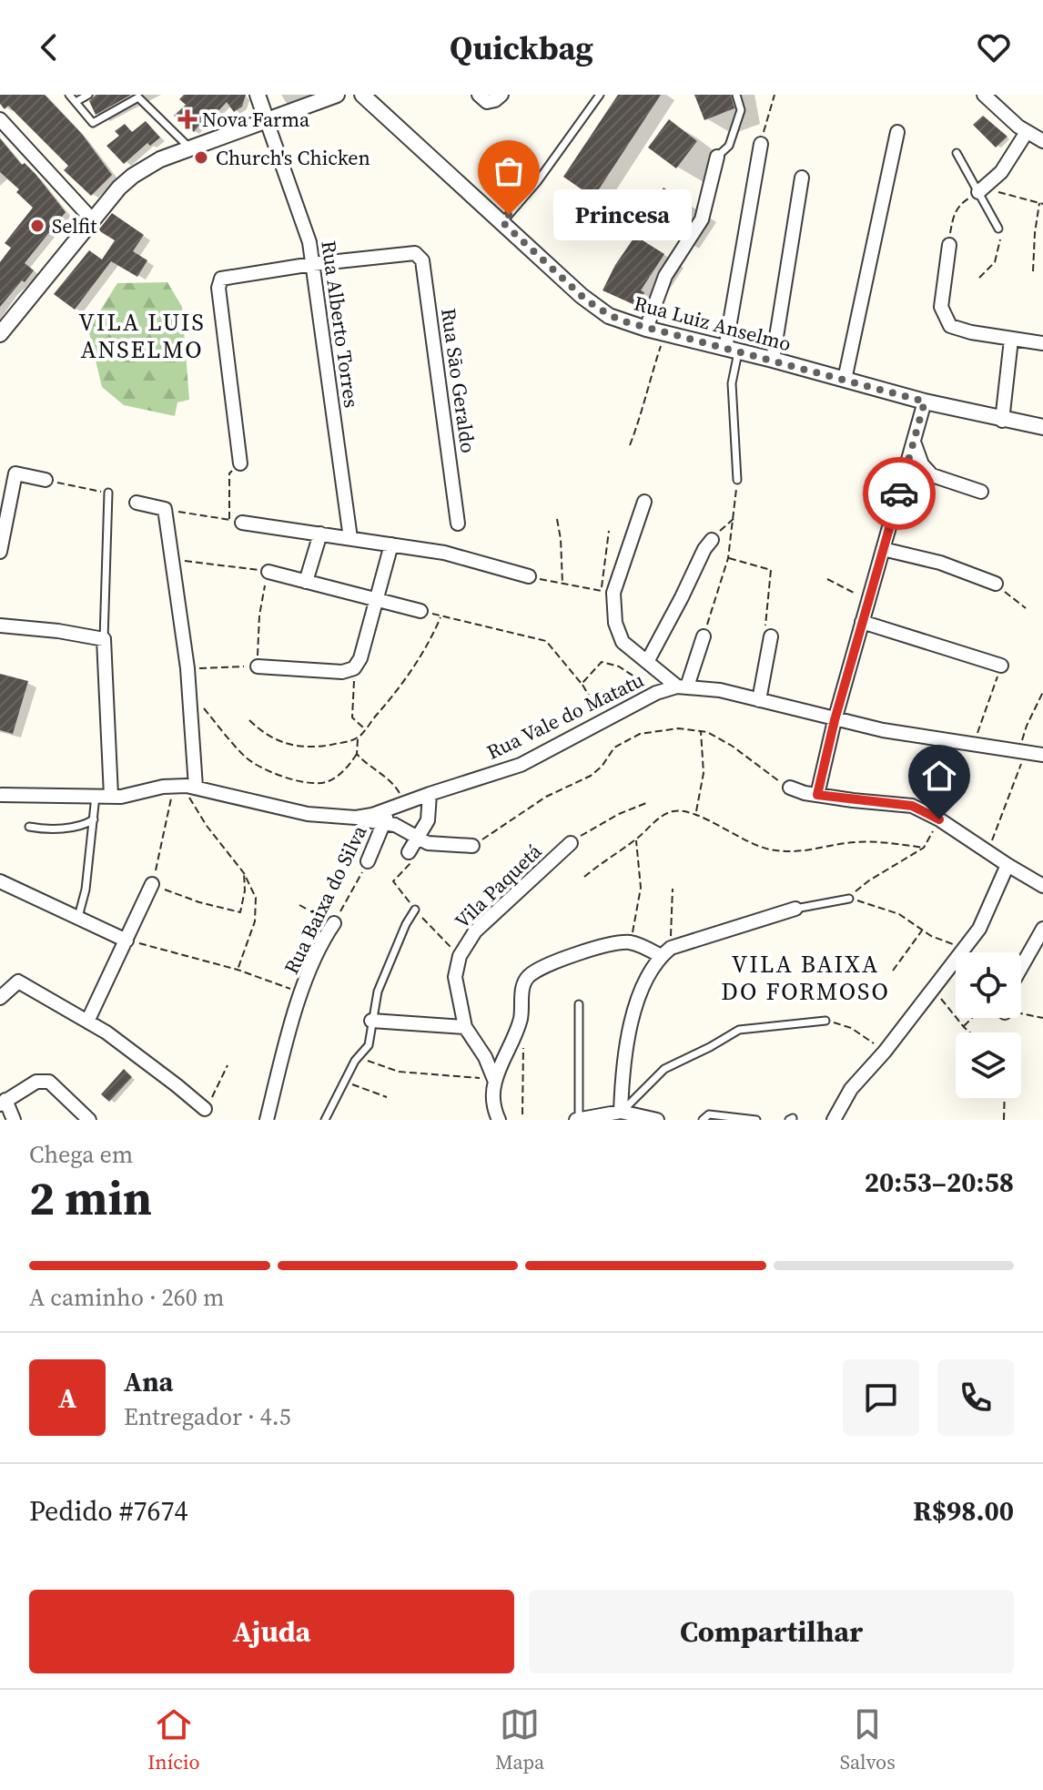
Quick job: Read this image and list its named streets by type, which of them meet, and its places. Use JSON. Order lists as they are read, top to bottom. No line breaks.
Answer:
{"streets":{"street":["Rua Luiz Anselmo","Rua Alberto Torres","Rua Sāo Geraldo","Rua Vale do Matatu","Vila Paquetá","Rua Baixa do Silva"]},"crossings":[["Rua Alberto Torres","Rua Sāo Geraldo"],["Rua Vale do Matatu","Rua Baixa do Silva"]],"districts":["VILA LUIS ANSELMO","VILA BAIXA DO FORMOSO"],"places":{"health":["Nova Farma"],"other":["Church's Chicken","Princesa","Selfit"]},"page":{"header":"Quickbag","bubble":"Princesa","heading":["2 min","Chega em","20:53–20:58"],"panel":["Ana","Entregador · 4.5","Pedido #7674","R$98.00"],"bar":"A caminho · 260 m","round":"A","buttons":["Ajuda","Compartilhar"],"tabs":["Início","Mapa","Salvos"]}}
